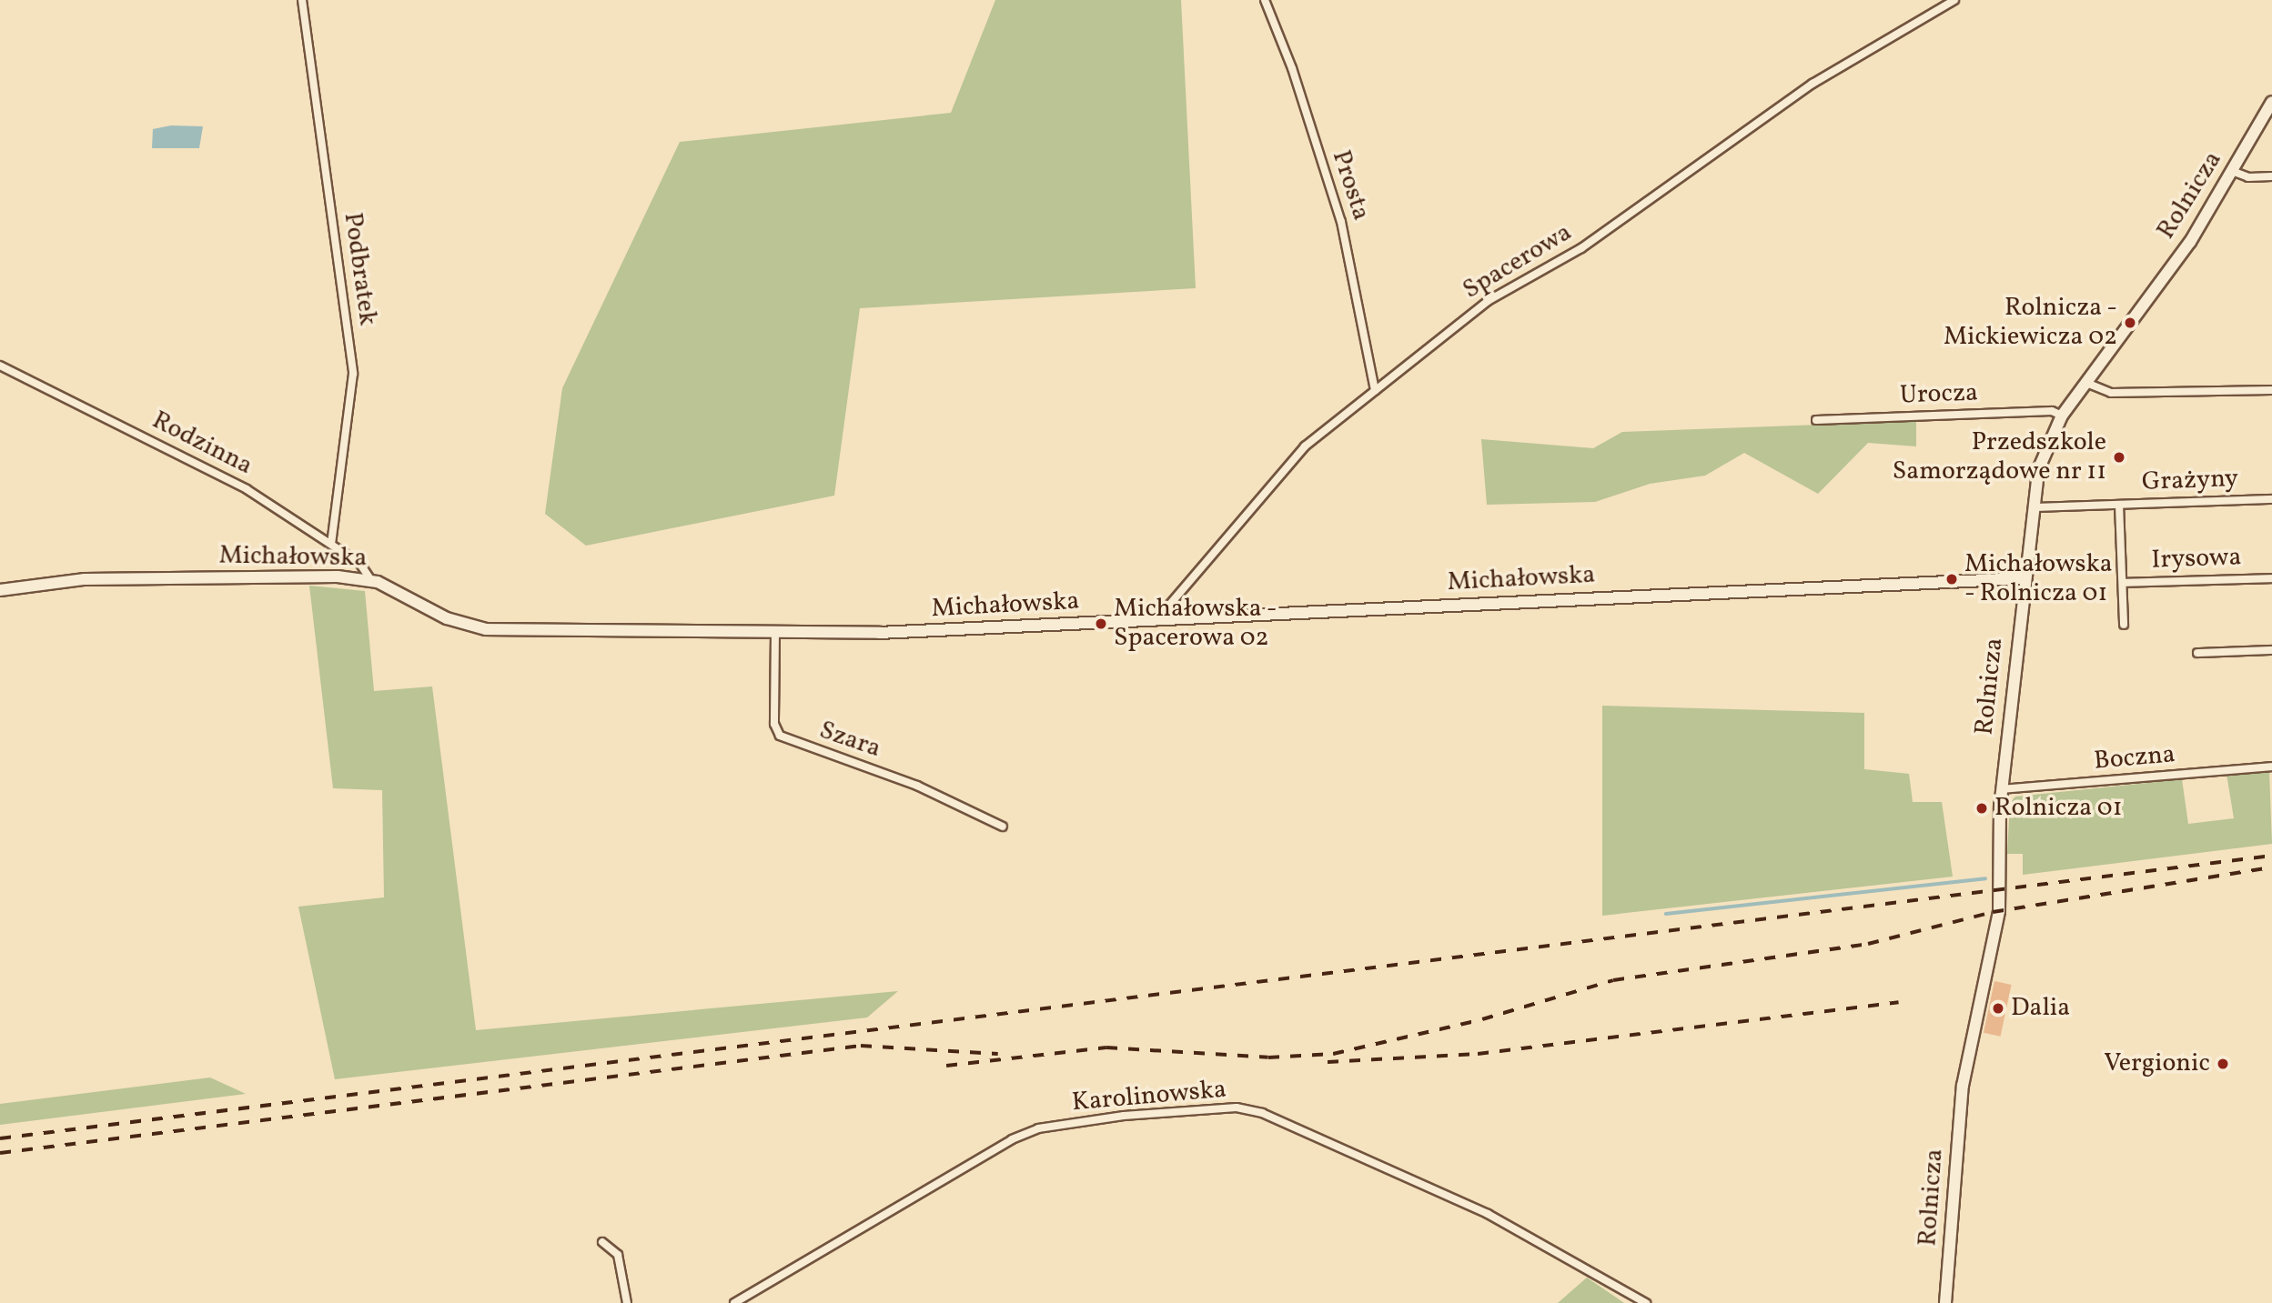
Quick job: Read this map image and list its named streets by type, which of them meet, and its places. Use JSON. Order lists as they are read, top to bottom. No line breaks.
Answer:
{"streets":{"street":["Prosta","Rolnicza","Spacerowa","Podbratek","Urocza","Rodzinna","Grażyny","Michałowska","Irysowa","Szara","Boczna","Karolinowska"]},"crossings":[["Prosta","Spacerowa"],["Rolnicza","Urocza"],["Rolnicza","Grażyny"],["Rolnicza","Michałowska"],["Rolnicza","Boczna"],["Spacerowa","Michałowska"],["Podbratek","Rodzinna"],["Rodzinna","Michałowska"],["Michałowska","Szara"]],"places":["Rolnicza - Mickiewicza 02","Przedszkole Samorządowe nr 11","Michałowska - Rolnicza 01","Michałowska - Spacerowa 02","Rolnicza 01","Dalia","Vergionic"]}
